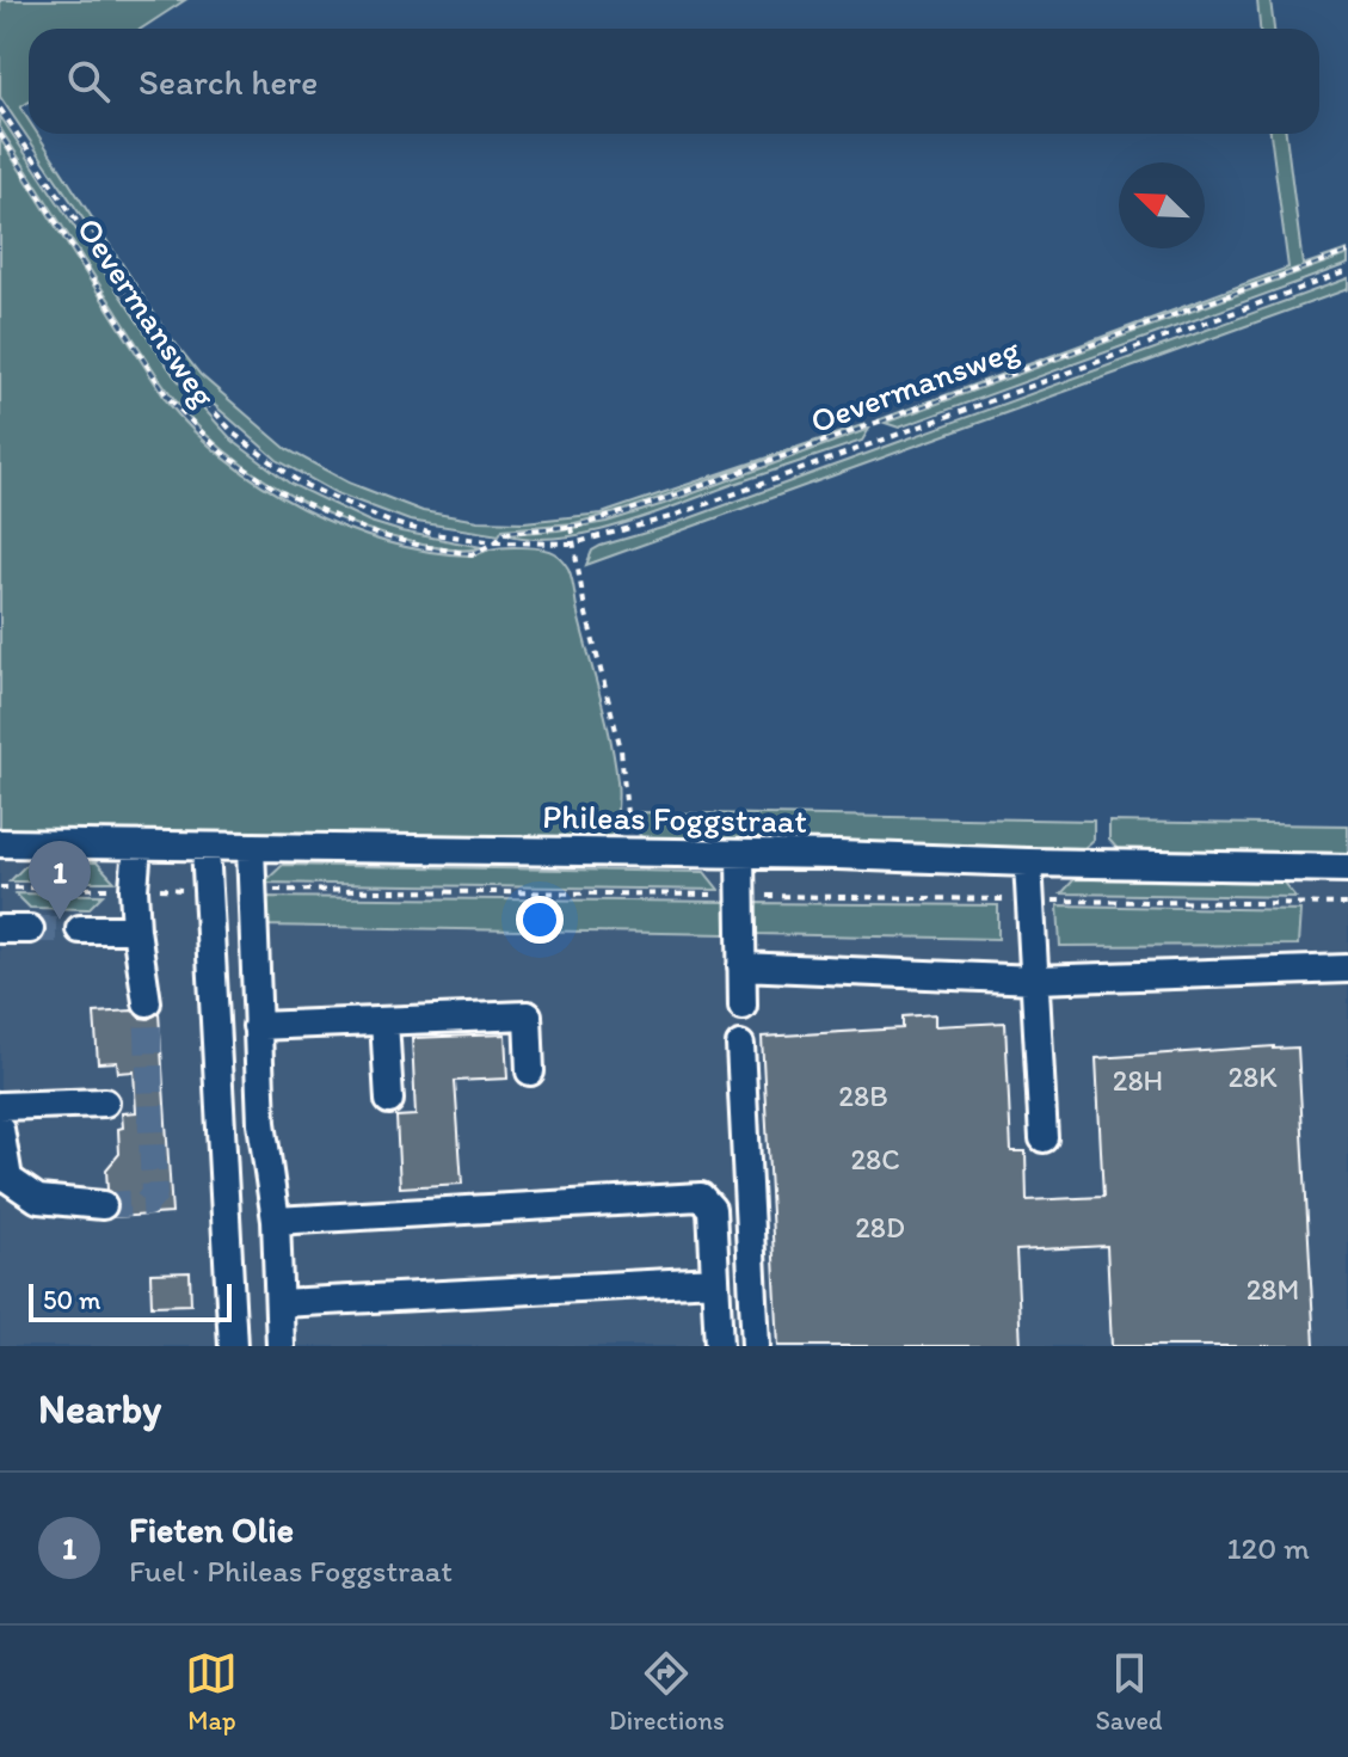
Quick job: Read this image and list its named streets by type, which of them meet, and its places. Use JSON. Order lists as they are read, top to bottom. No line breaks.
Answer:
{"streets":{"street":["Phileas Foggstraat"],"path":["Oevermansweg"]},"house_numbers":["28K","28H","28B","28C","28D","28M"],"scale_bar":"50 m","north":"top left","page":{"search":"Search here","pins":"1","scale":"50 m","heading":"Nearby","list":[{"mark":"1","name":"Fieten Olie","note":"Fuel · Phileas Foggstraat","value":"120 m"}],"nav":["Map","Directions","Saved"]}}
